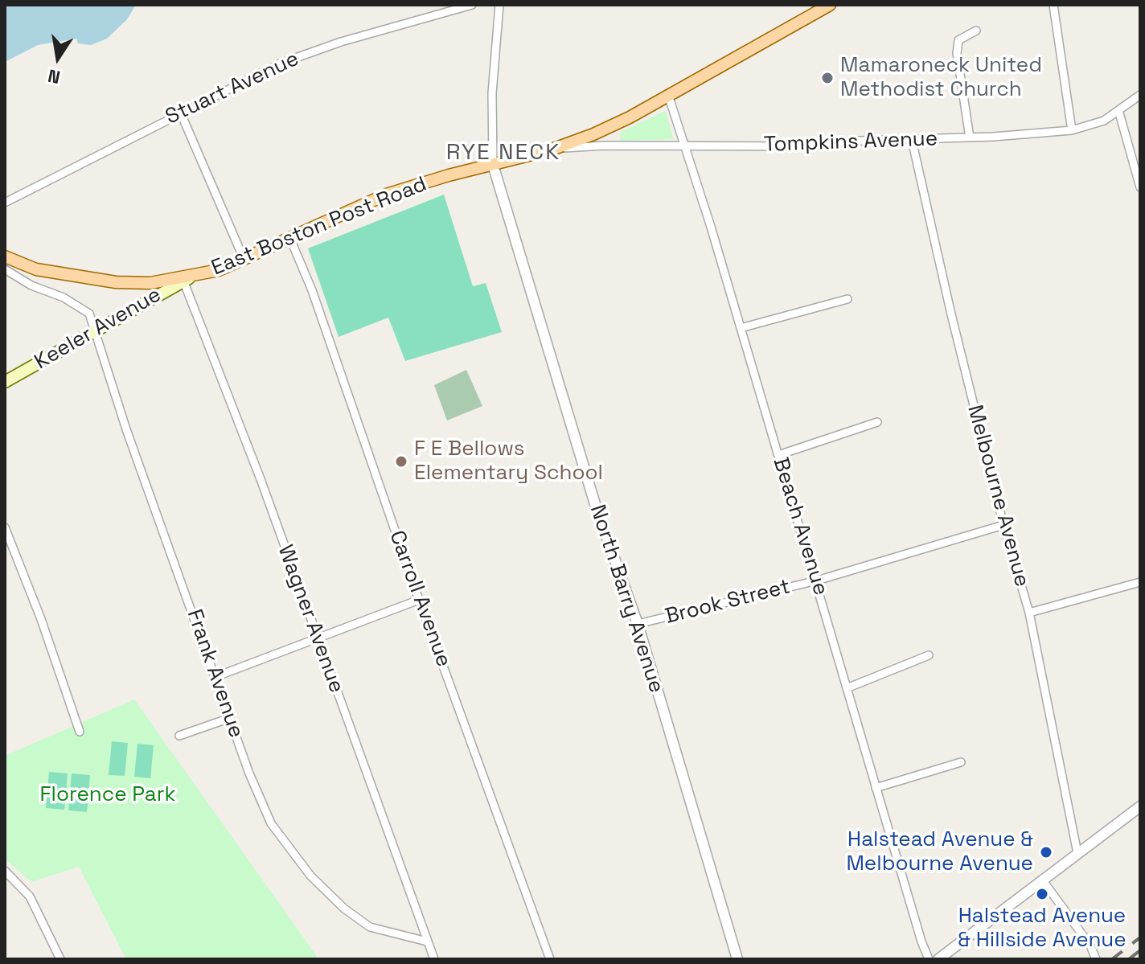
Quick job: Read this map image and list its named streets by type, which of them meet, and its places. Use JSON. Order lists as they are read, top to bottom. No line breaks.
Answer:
{"streets":{"main road":["East Boston Post Road","Keeler Avenue"],"street":["Stuart Avenue","Tompkins Avenue","Melbourne Avenue","Beach Avenue","Carroll Avenue","North Barry Avenue","Brook Street","Wagner Avenue","Frank Avenue"]},"crossings":[["Tompkins Avenue","East Boston Post Road"],["Tompkins Avenue","Melbourne Avenue"],["Tompkins Avenue","Beach Avenue"],["East Boston Post Road","Keeler Avenue"],["East Boston Post Road","Beach Avenue"],["East Boston Post Road","Carroll Avenue"],["East Boston Post Road","North Barry Avenue"],["East Boston Post Road","Wagner Avenue"],["Keeler Avenue","Wagner Avenue"],["Keeler Avenue","Frank Avenue"],["Melbourne Avenue","Brook Street"],["Beach Avenue","Brook Street"],["North Barry Avenue","Brook Street"],["Wagner Avenue","Frank Avenue"]],"districts":["RYE NECK"],"parks":["Florence Park"],"places":["Mamaroneck United Methodist Church","F E Bellows Elementary School","Halstead Avenue & Melbourne Avenue","Halstead Avenue & Hillside Avenue"],"north":"bottom"}
